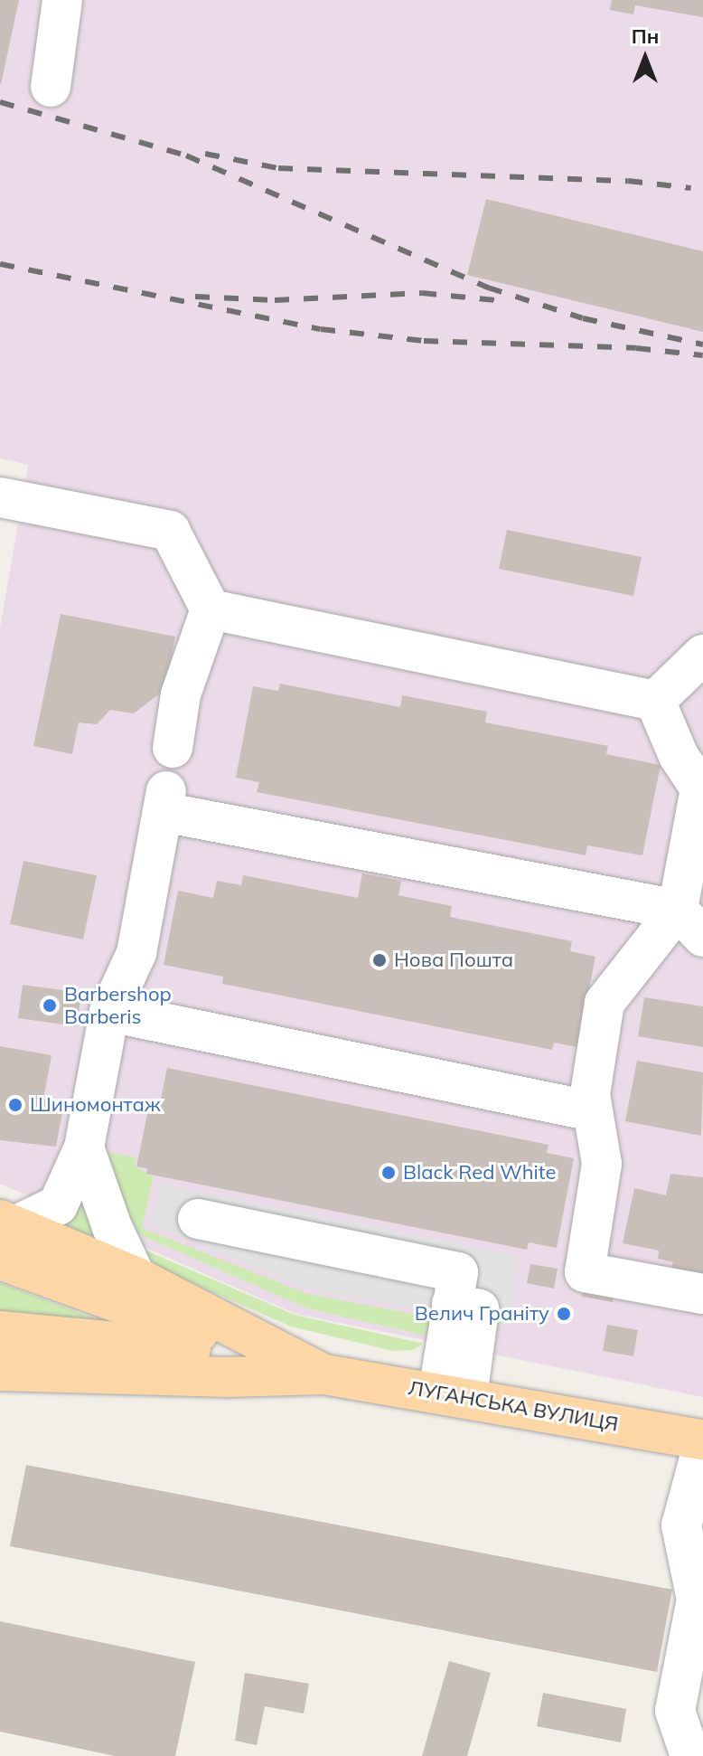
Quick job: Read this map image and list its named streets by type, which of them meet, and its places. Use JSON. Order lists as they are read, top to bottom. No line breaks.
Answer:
{"streets":{"main road":["ЛУГАНСЬКА ВУЛИЦЯ"]},"places":["Нова Пошта","Barbershop Barberis","Шиномонтаж","Black Red White","Велич Граніту"],"north":"top"}
